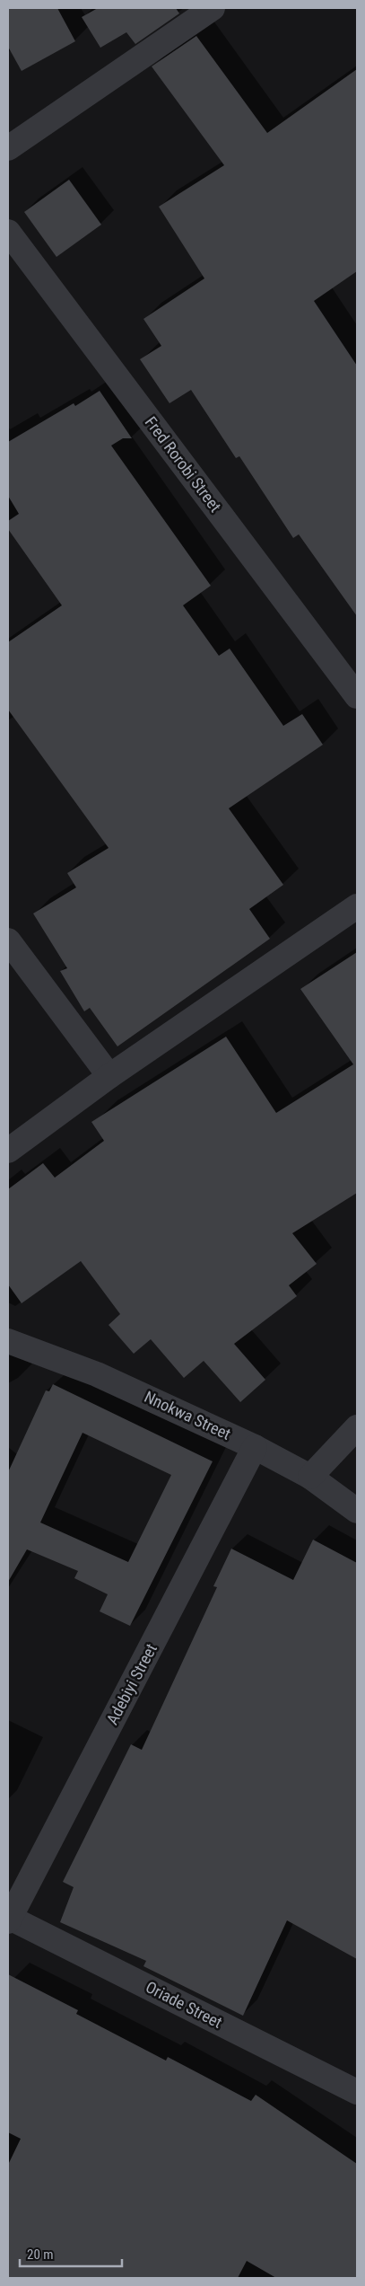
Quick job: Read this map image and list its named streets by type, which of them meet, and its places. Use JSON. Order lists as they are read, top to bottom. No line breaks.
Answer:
{"streets":{"street":["Fred Rorobi Street","Nnokwa Street","Adebiyi Street","Oriade Street"]},"crossings":[["Nnokwa Street","Adebiyi Street"],["Adebiyi Street","Oriade Street"]],"scale_bar":"20 m"}
